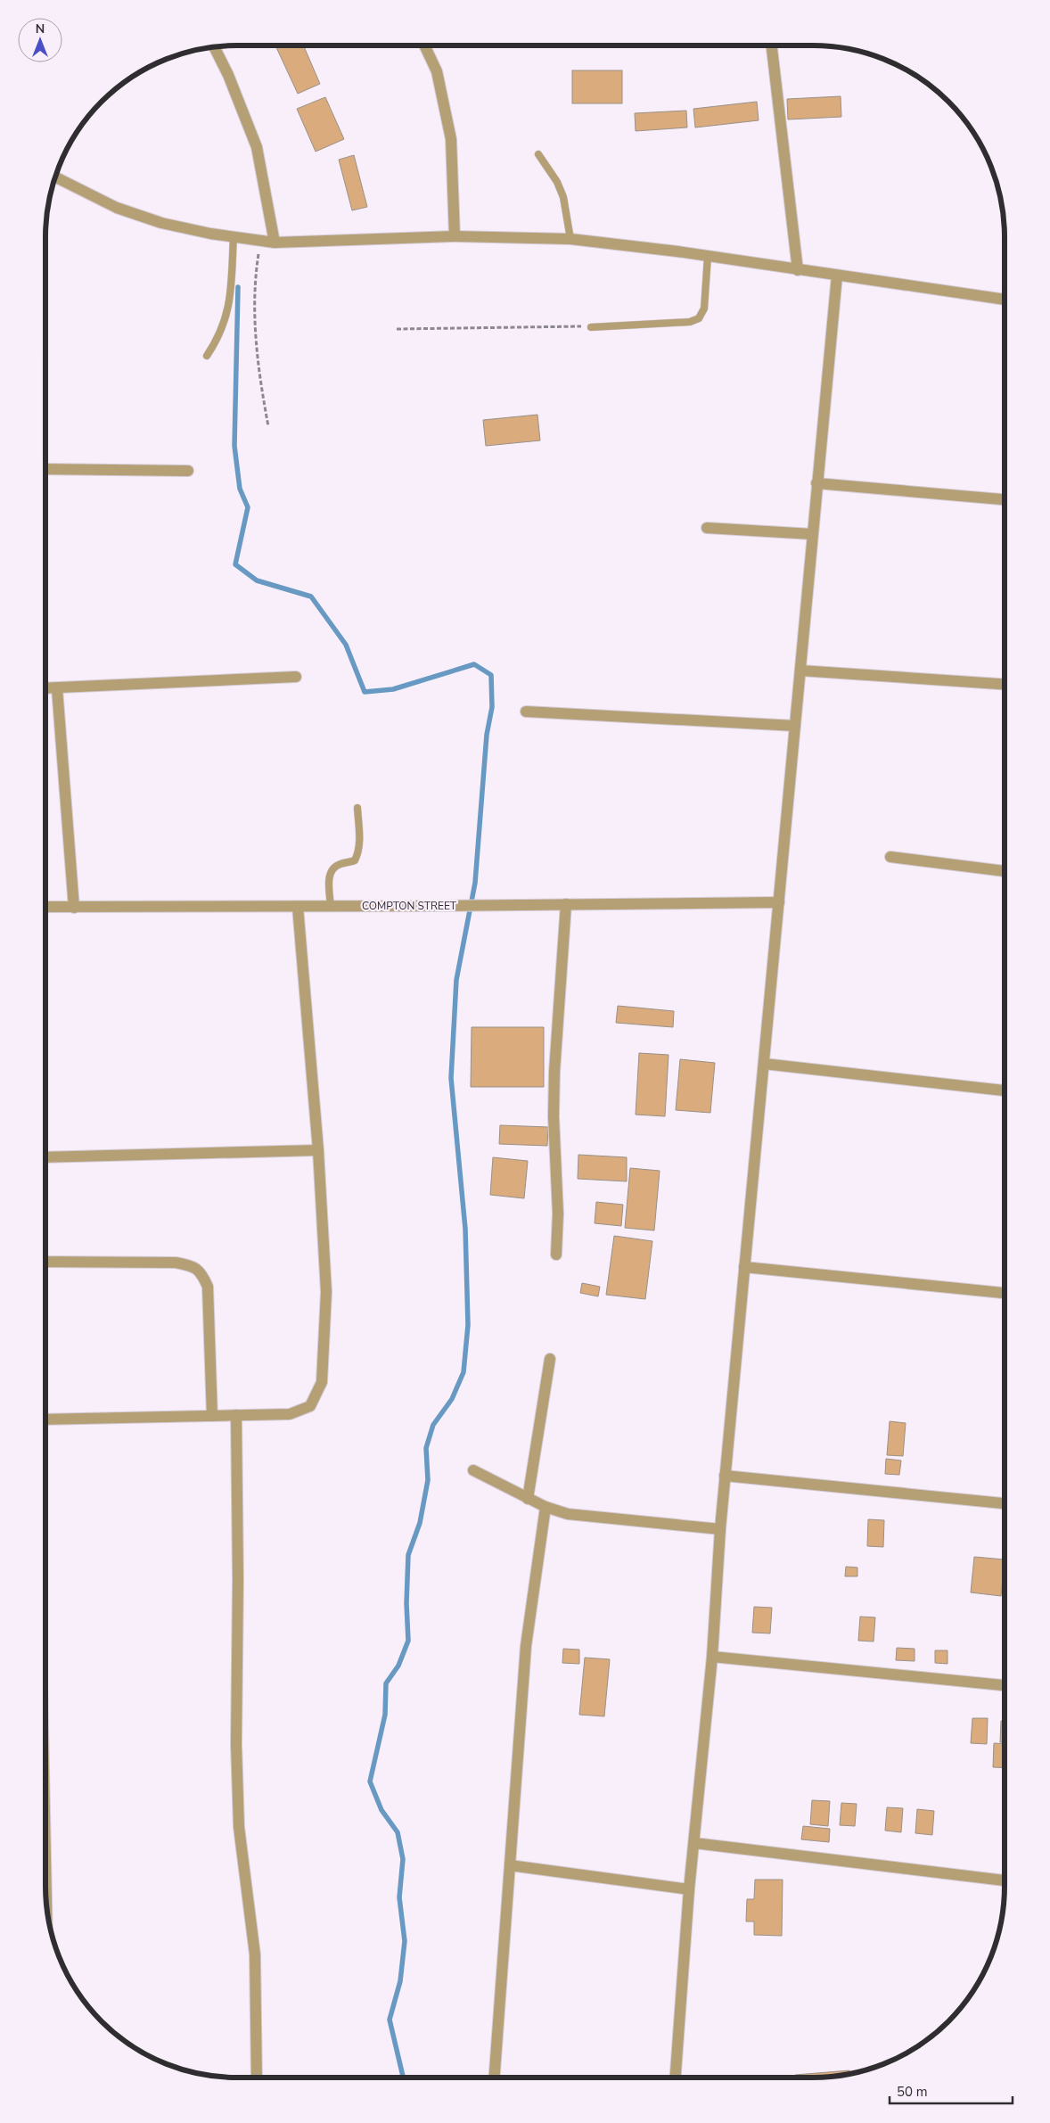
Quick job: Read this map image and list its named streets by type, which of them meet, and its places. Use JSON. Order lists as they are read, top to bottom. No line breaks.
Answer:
{"streets":{"street":["COMPTON STREET"]},"scale_bar":"50 m","north":"top"}
